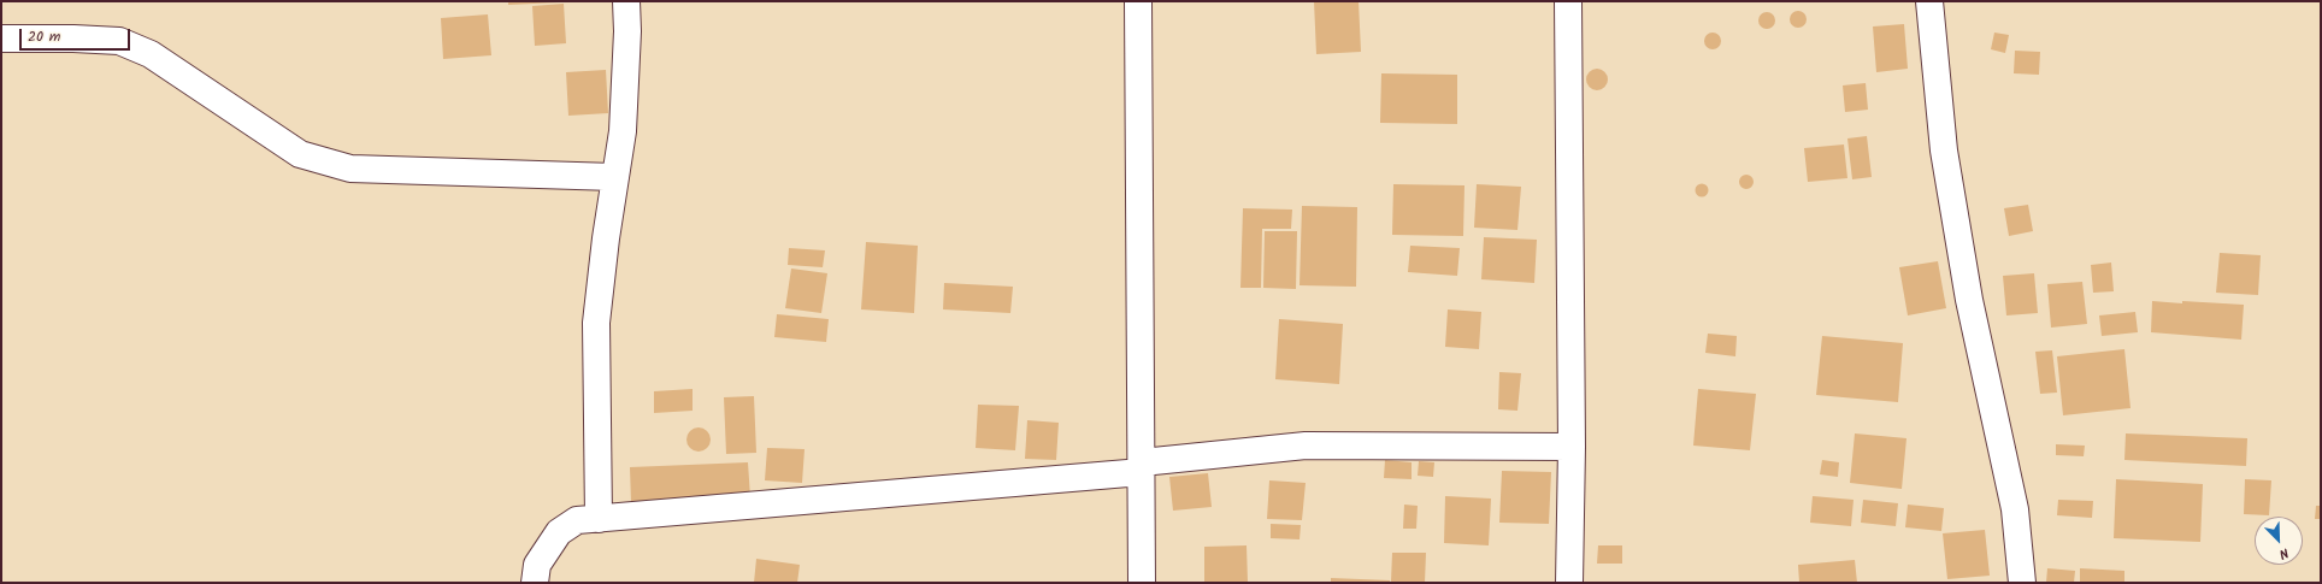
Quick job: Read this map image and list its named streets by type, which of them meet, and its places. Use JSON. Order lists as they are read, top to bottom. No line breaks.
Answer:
{"scale_bar":"20 m","north":"bottom right"}
